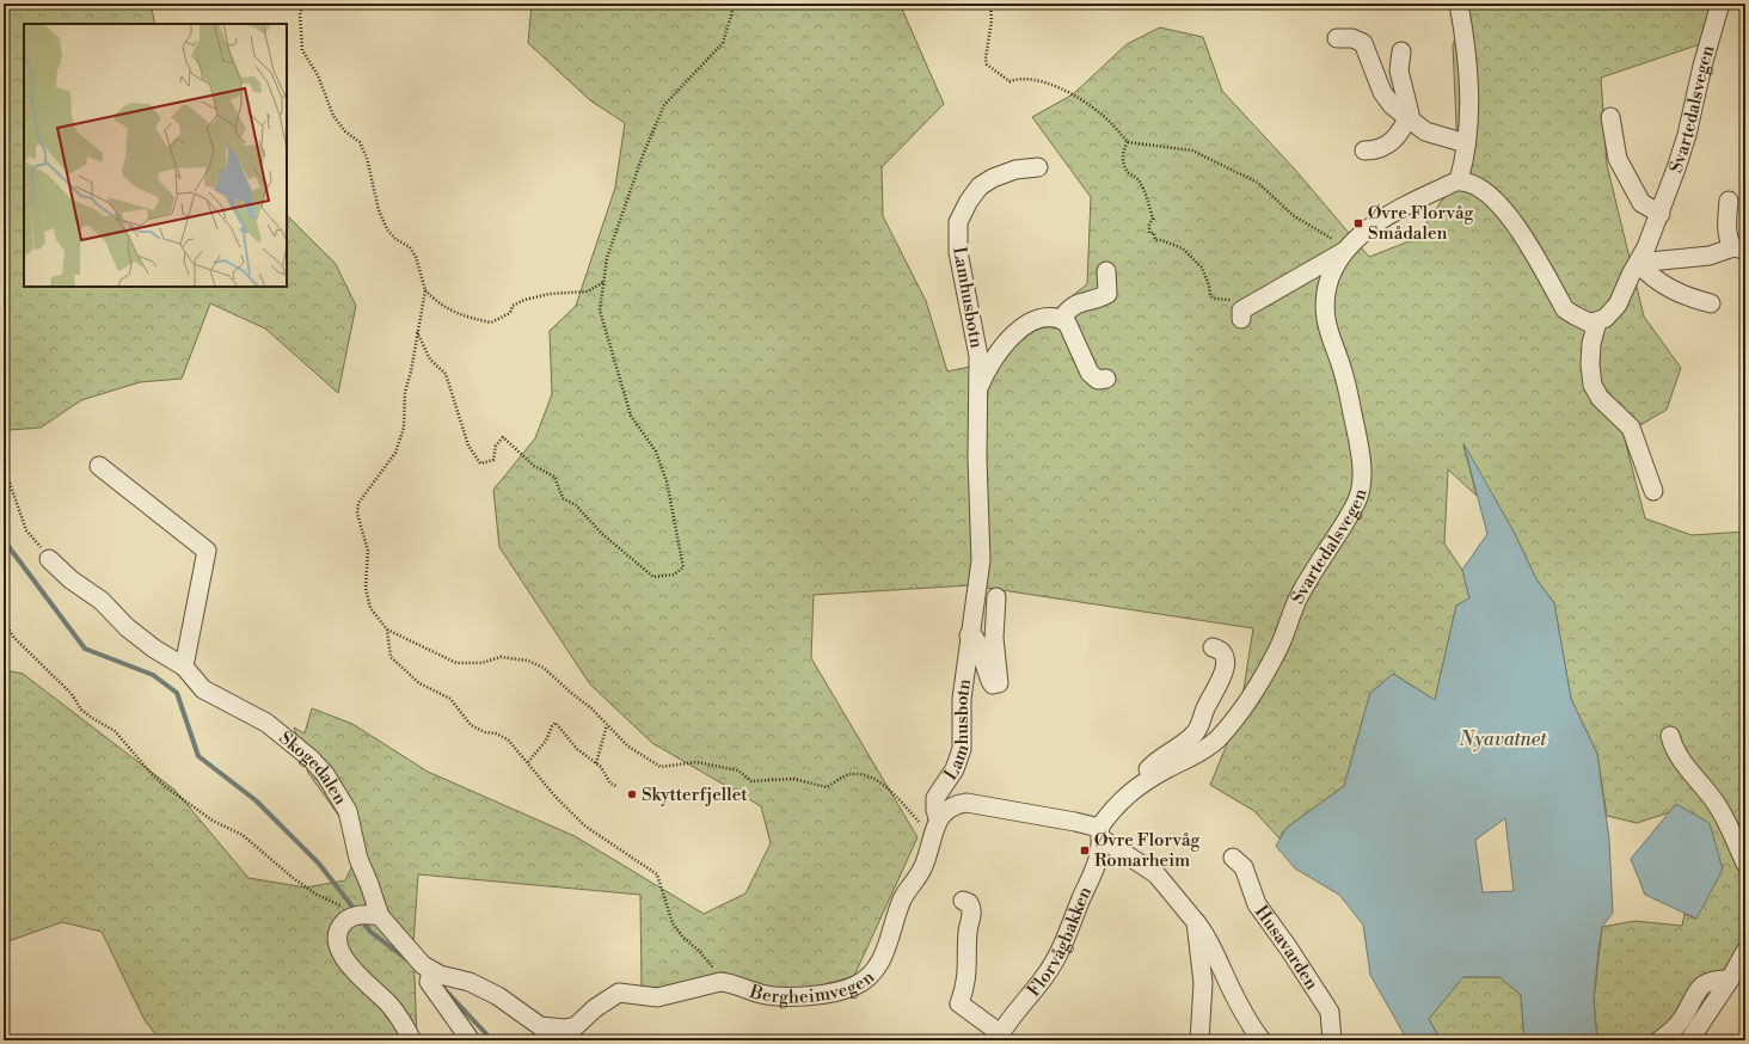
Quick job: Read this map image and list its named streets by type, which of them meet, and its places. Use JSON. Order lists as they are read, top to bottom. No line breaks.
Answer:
{"streets":{"street":["Svartedalsvegen","Lamhusbotn","Skogedalen","Florvågbakken","Husavarden","Bergheimvegen"]},"crossings":[["Svartedalsvegen","Florvågbakken"],["Lamhusbotn","Bergheimvegen"],["Skogedalen","Bergheimvegen"]],"water":["Nyavatnet"],"places":{"transit":["Øvre Florvåg Smådalen","Øvre Florvåg Romarheim"],"other":["Skytterfjellet"]}}
